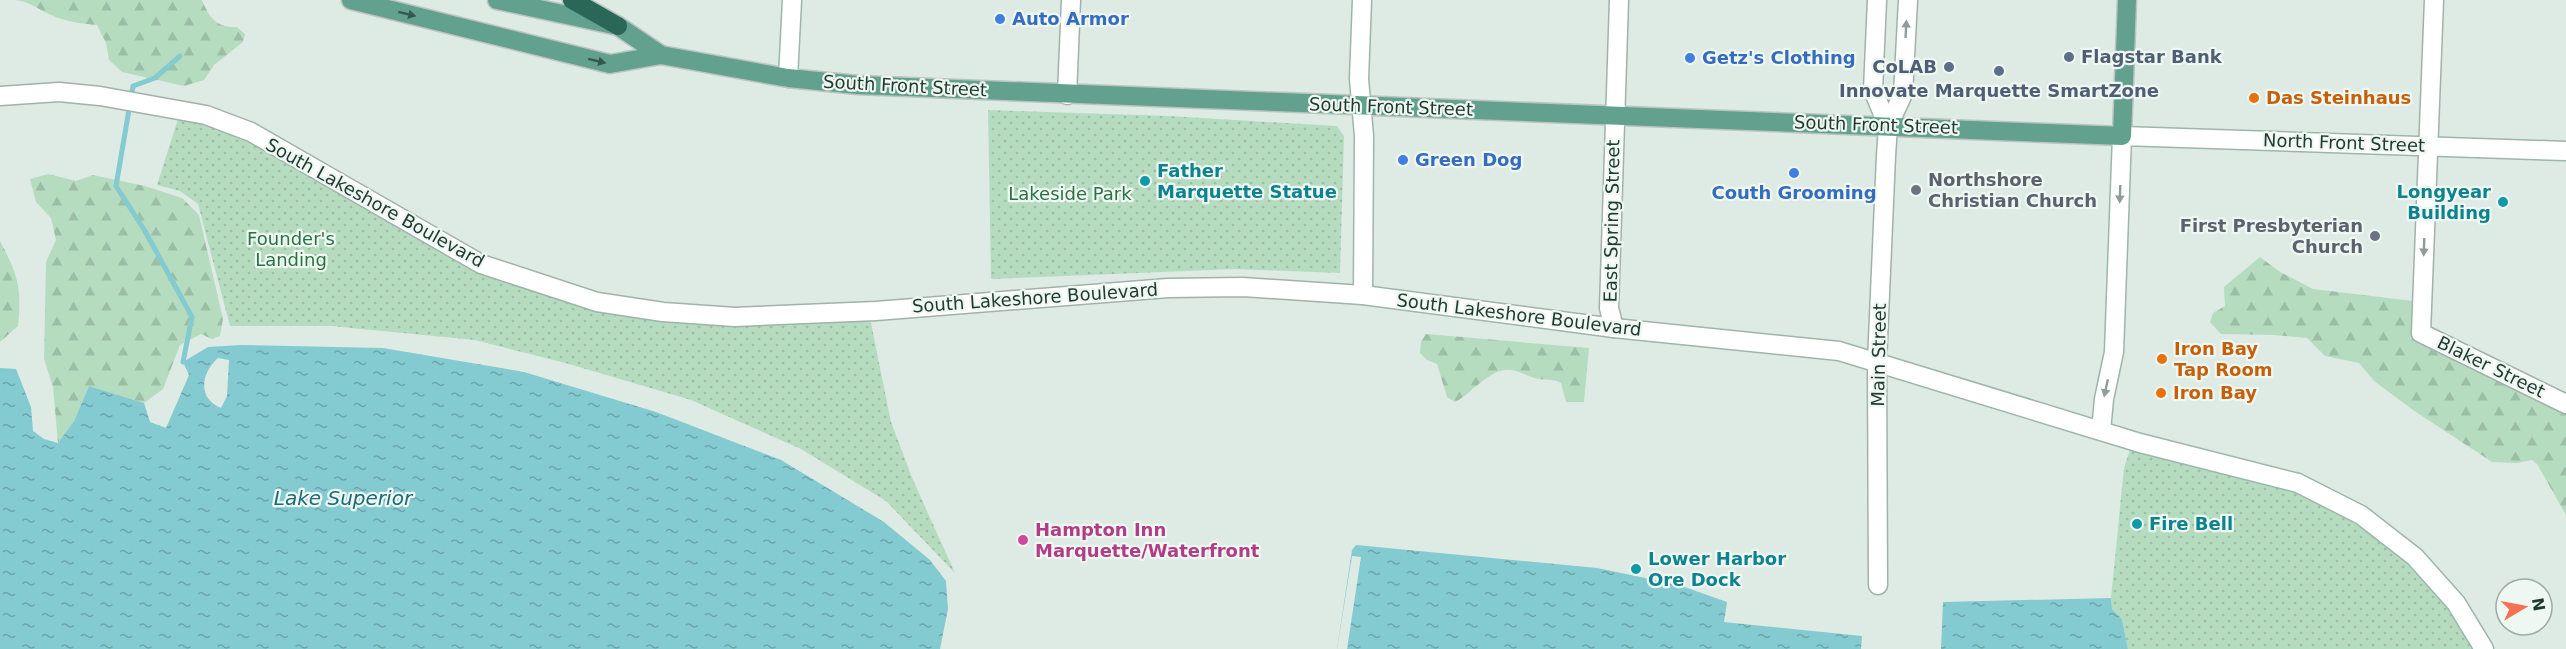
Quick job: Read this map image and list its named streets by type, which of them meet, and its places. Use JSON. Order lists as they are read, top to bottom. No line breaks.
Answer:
{"streets":{"main road":["South Front Street"],"street":["North Front Street","South Lakeshore Boulevard","East Spring Street","Main Street","Blaker Street"]},"crossings":[["South Front Street","North Front Street"],["South Front Street","East Spring Street"],["South Front Street","Main Street"],["North Front Street","Blaker Street"],["South Lakeshore Boulevard","East Spring Street"],["South Lakeshore Boulevard","Main Street"]],"one_way":["Blaker Street"],"water":["Lake Superior"],"parks":["Lakeside Park","Founder's Landing"],"places":["Auto Armor","Flagstar Bank","Getz's Clothing","CoLAB","Innovate Marquette SmartZone","Das Steinhaus","Green Dog","Couth Grooming","Father Marquette Statue","Northshore Christian Church","Longyear Building","First Presbyterian Church","Iron Bay Tap Room","Iron Bay","Fire Bell","Hampton Inn Marquette/Waterfront","Lower Harbor Ore Dock"],"north":"right"}
